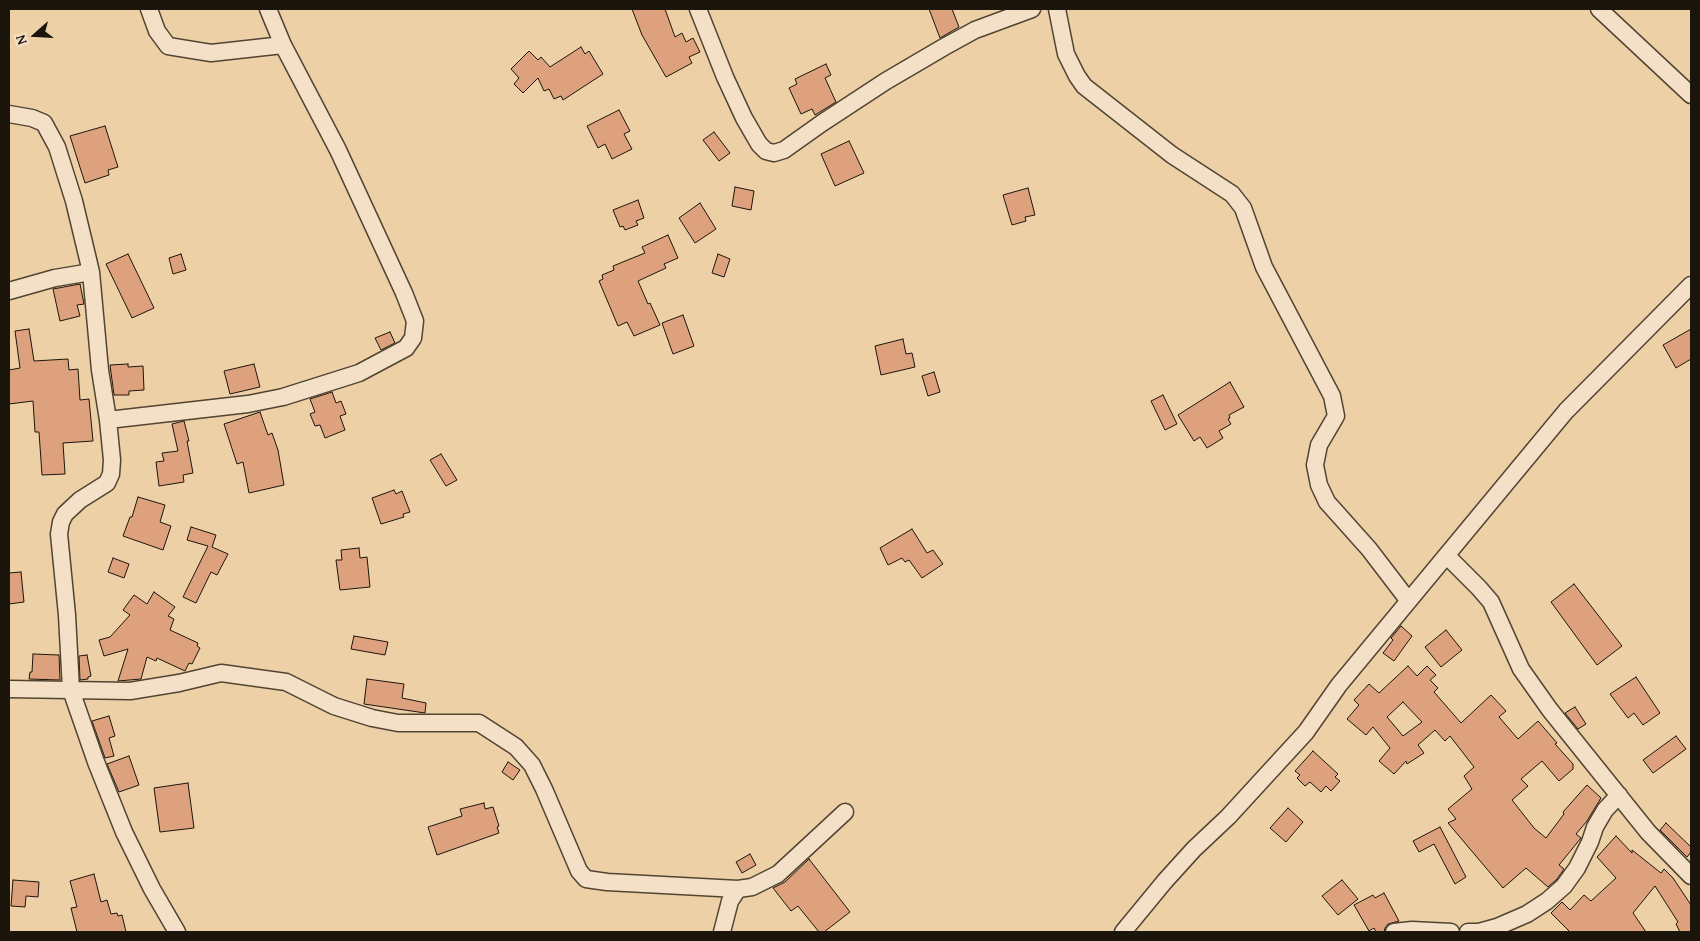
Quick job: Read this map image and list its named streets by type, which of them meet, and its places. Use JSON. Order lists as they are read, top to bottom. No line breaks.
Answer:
{"north":"left"}
